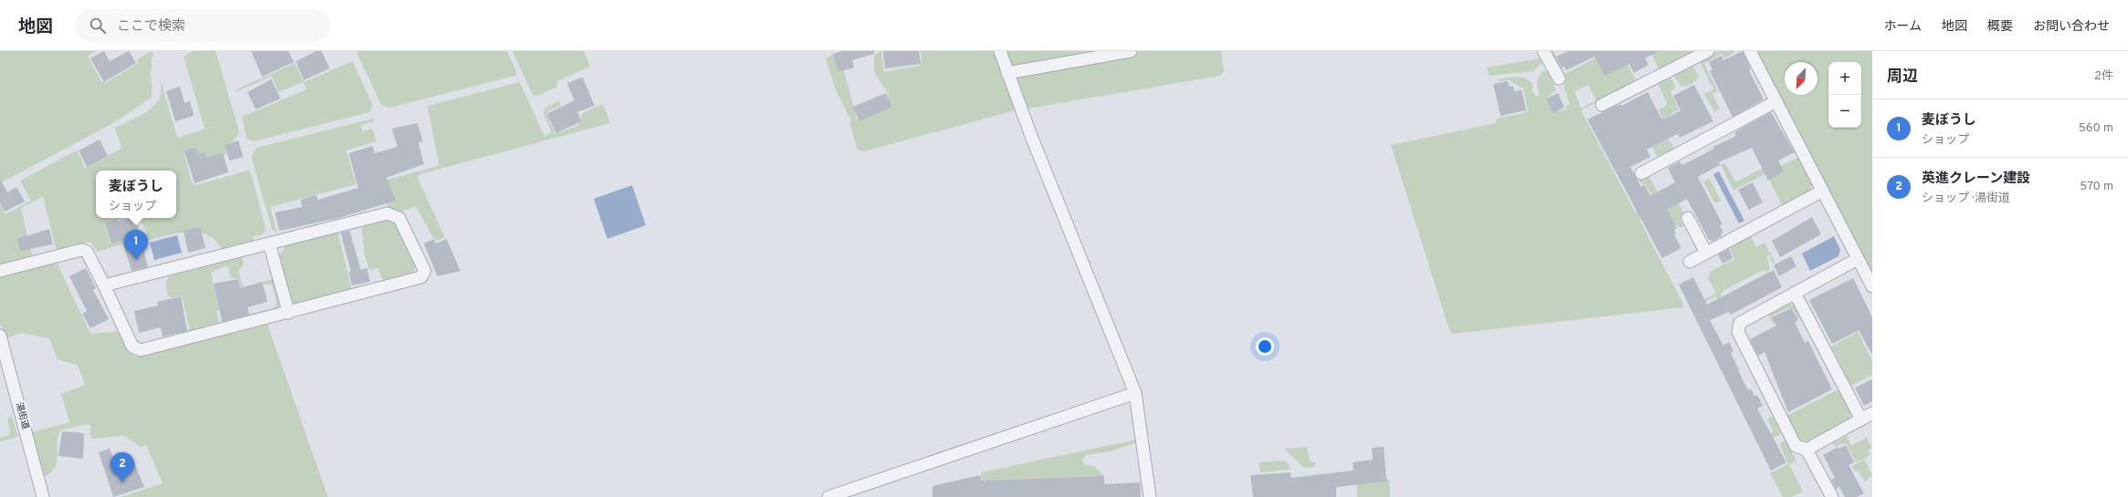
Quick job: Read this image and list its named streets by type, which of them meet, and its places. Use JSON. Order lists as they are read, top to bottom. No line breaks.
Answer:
{"streets":{"street":["湯街道"]},"north":"bottom left","page":{"header":"地図","search":"ここで検索","nav":["ホーム","地図","概要","お問い合わせ"],"heading":["周辺","2件"],"map_buttons":["+","−"],"list":[{"mark":"1","name":"麦ぼうし","note":"ショップ","value":"560 m"},{"mark":"2","name":"英進クレーン建設","note":"ショップ · 湯街道","value":"570 m"}],"popup":["麦ぼうし","ショップ"],"pins":["1","2"]}}
